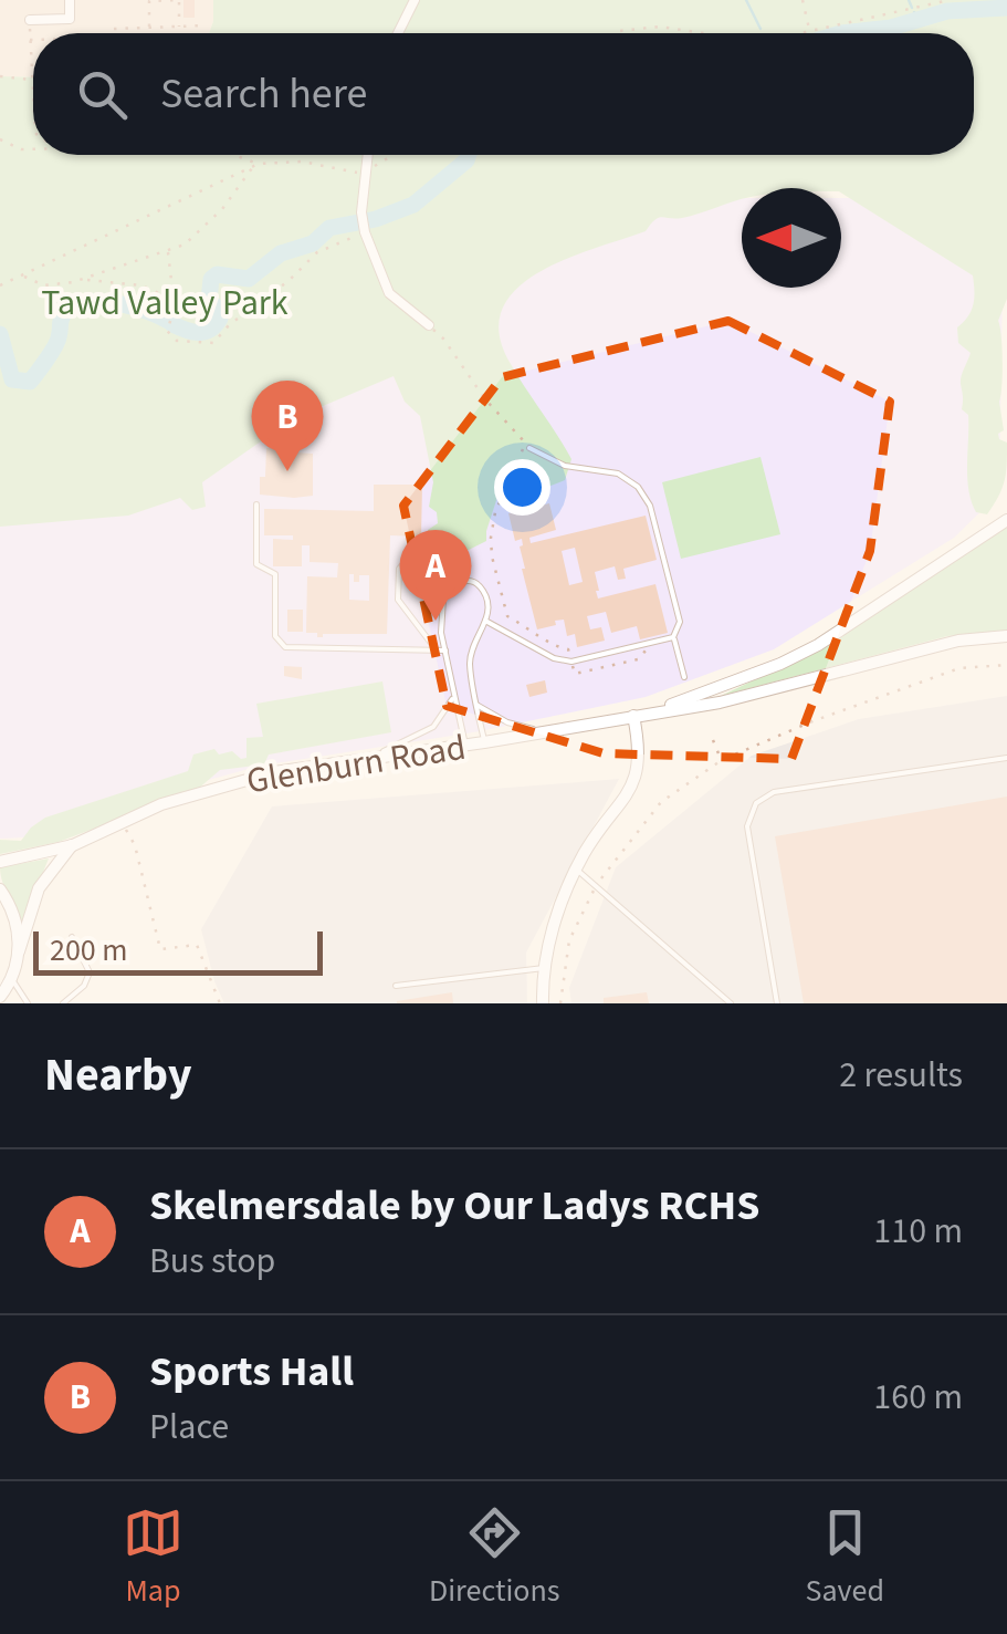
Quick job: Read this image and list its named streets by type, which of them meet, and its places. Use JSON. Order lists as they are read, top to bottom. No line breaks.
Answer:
{"streets":{"street":["Glenburn Road"]},"parks":["Tawd Valley Park"],"scale_bar":"200 m","north":"left","page":{"search":"Search here","pins":["B","A"],"scale":"200 m","heading":["Nearby","2 results"],"list":[{"mark":"A","name":"Skelmersdale by Our Ladys RCHS","note":"Bus stop","value":"110 m"},{"mark":"B","name":"Sports Hall","note":"Place","value":"160 m"}],"nav":["Map","Directions","Saved"]}}
